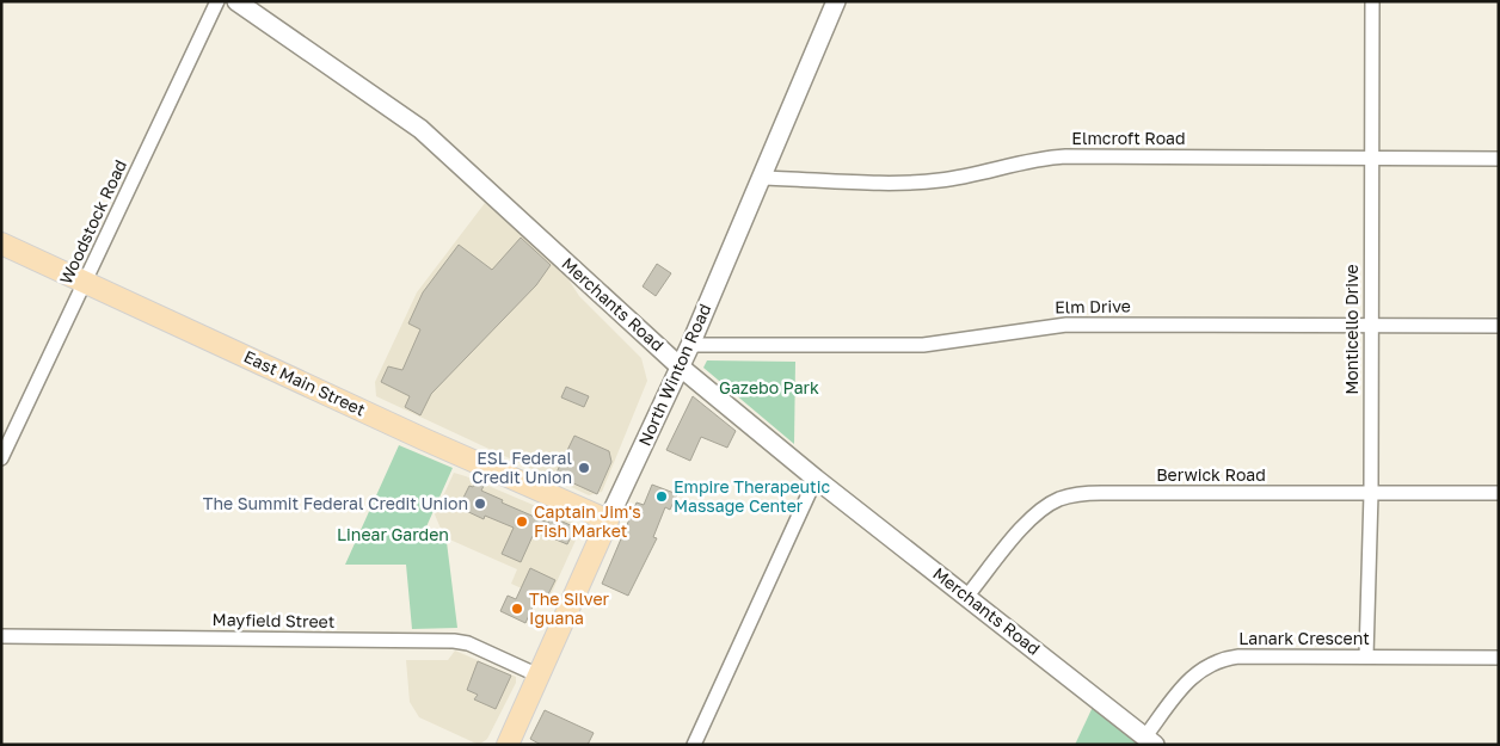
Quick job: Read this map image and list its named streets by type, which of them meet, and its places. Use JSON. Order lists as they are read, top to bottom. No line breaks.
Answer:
{"streets":{"main road":["North Winton Road","East Main Street"],"street":["Elmcroft Road","Woodstock Road","Merchants Road","Elm Drive","Monticello Drive","Berwick Road","Mayfield Street","Lanark Crescent"]},"crossings":[["Elmcroft Road","Monticello Drive"],["Elmcroft Road","North Winton Road"],["Woodstock Road","East Main Street"],["Merchants Road","North Winton Road"],["Merchants Road","Berwick Road"],["Merchants Road","Lanark Crescent"],["Elm Drive","Monticello Drive"],["Elm Drive","North Winton Road"],["Monticello Drive","Berwick Road"],["Monticello Drive","Lanark Crescent"],["North Winton Road","East Main Street"],["North Winton Road","Mayfield Street"]],"parks":["Gazebo Park","Linear Garden"],"places":["ESL Federal Credit Union","Empire Therapeutic Massage Center","The Summit Federal Credit Union","Captain Jim's Fish Market","The Silver Iguana"]}
